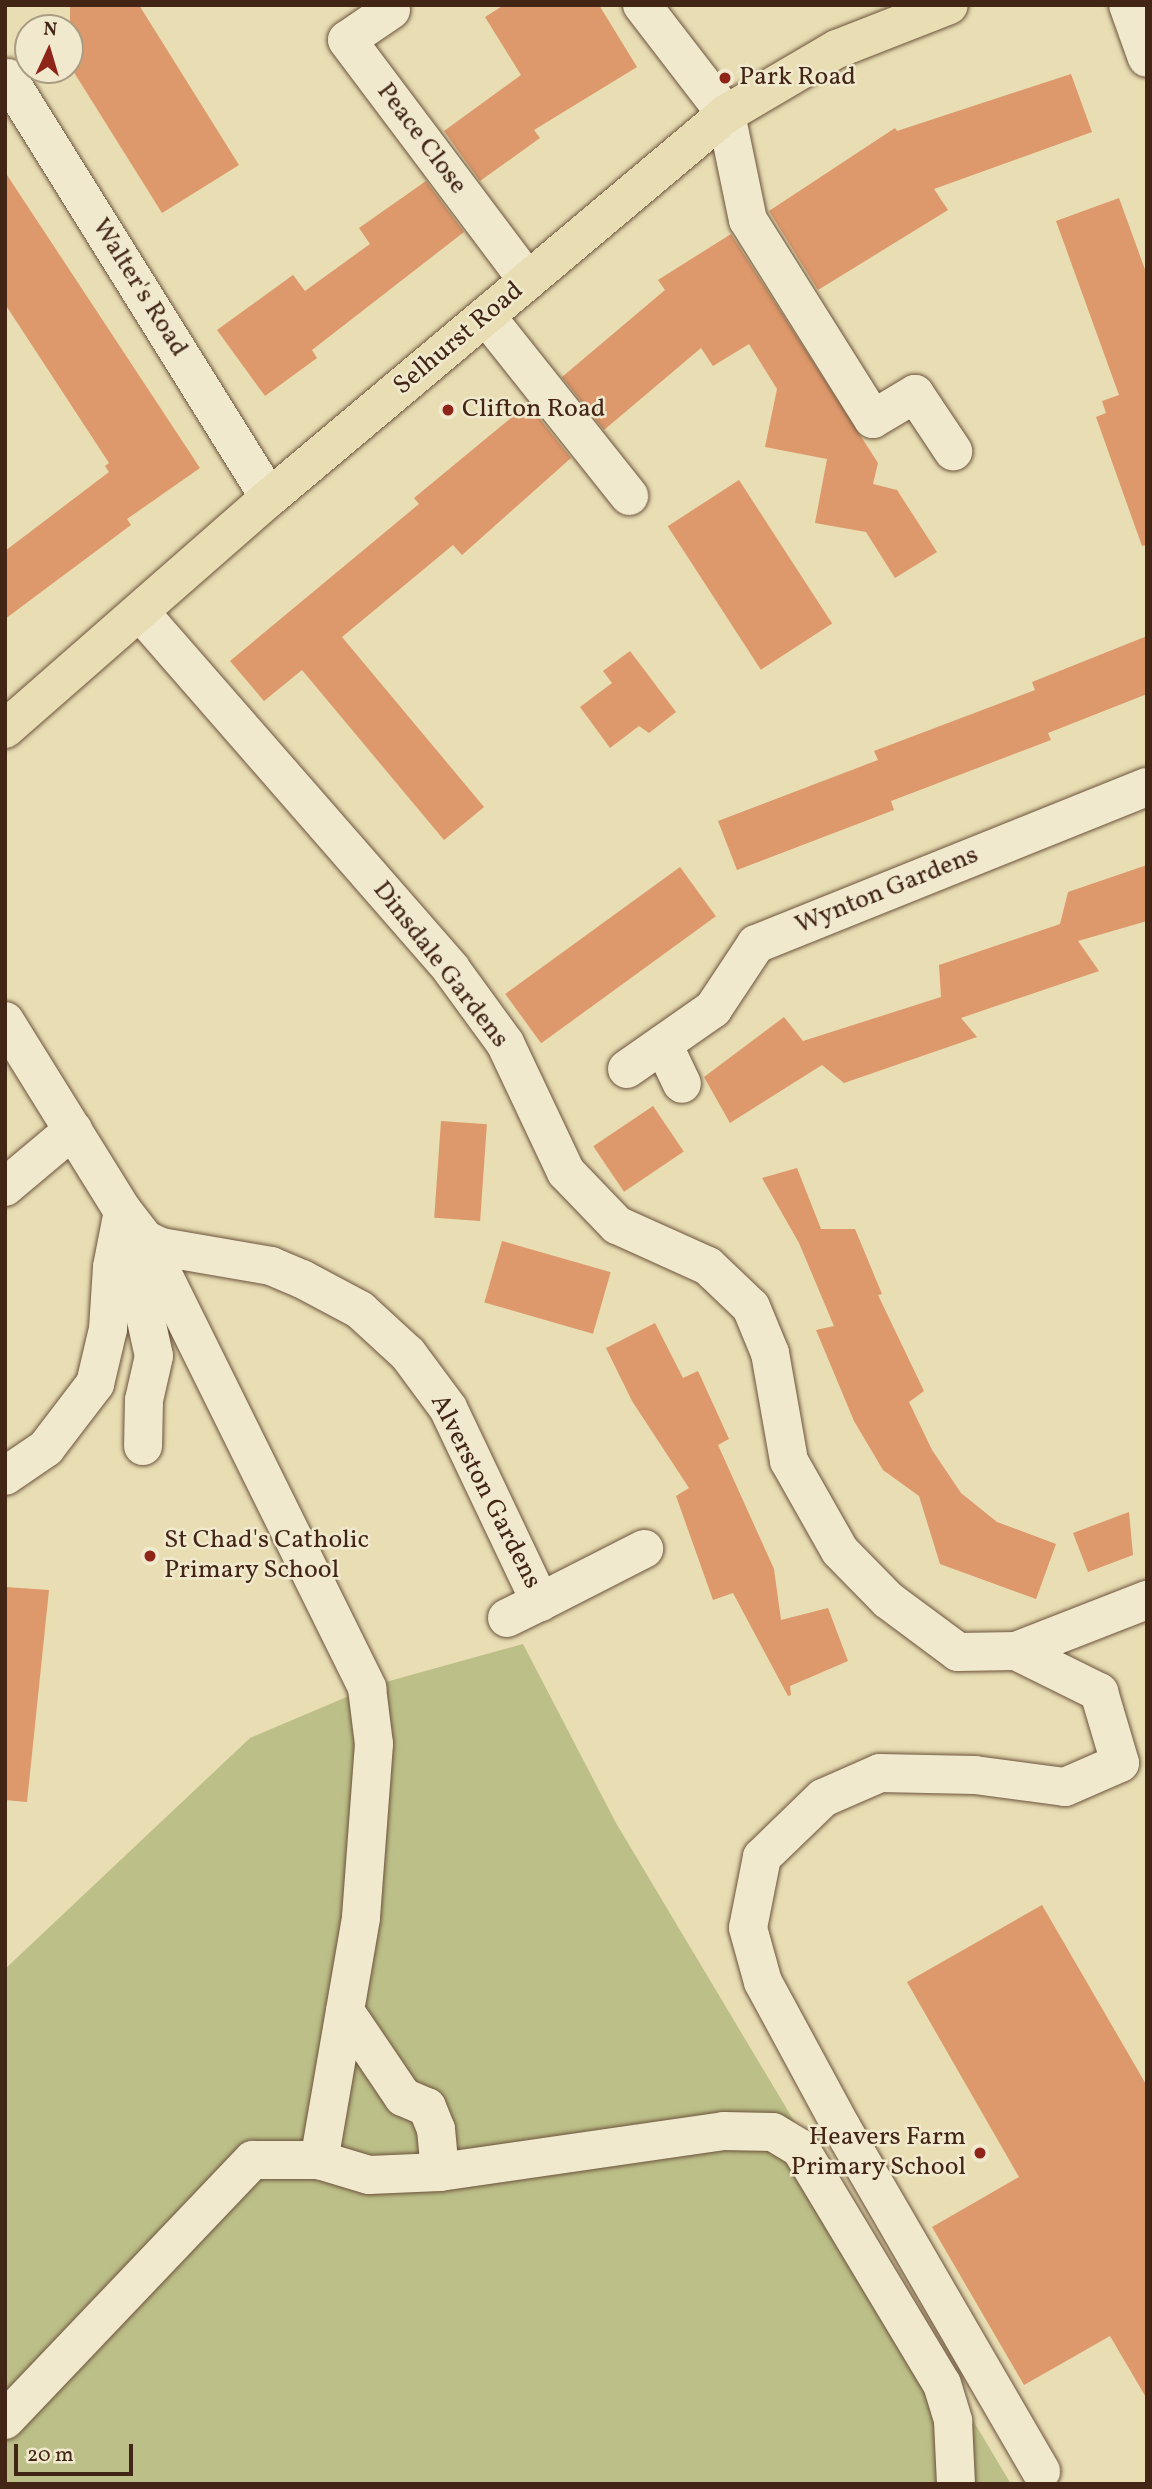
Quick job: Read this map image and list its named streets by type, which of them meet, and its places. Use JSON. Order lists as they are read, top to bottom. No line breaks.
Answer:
{"streets":{"main road":["Selhurst Road"],"street":["Peace Close","Walter's Road","Wynton Gardens","Dinsdale Gardens","Alverston Gardens"]},"crossings":[["Peace Close","Selhurst Road"],["Walter's Road","Selhurst Road"],["Selhurst Road","Dinsdale Gardens"]],"places":["Park Road","Clifton Road","St Chad's Catholic Primary School","Heavers Farm Primary School"],"scale_bar":"20 m","north":"top"}
